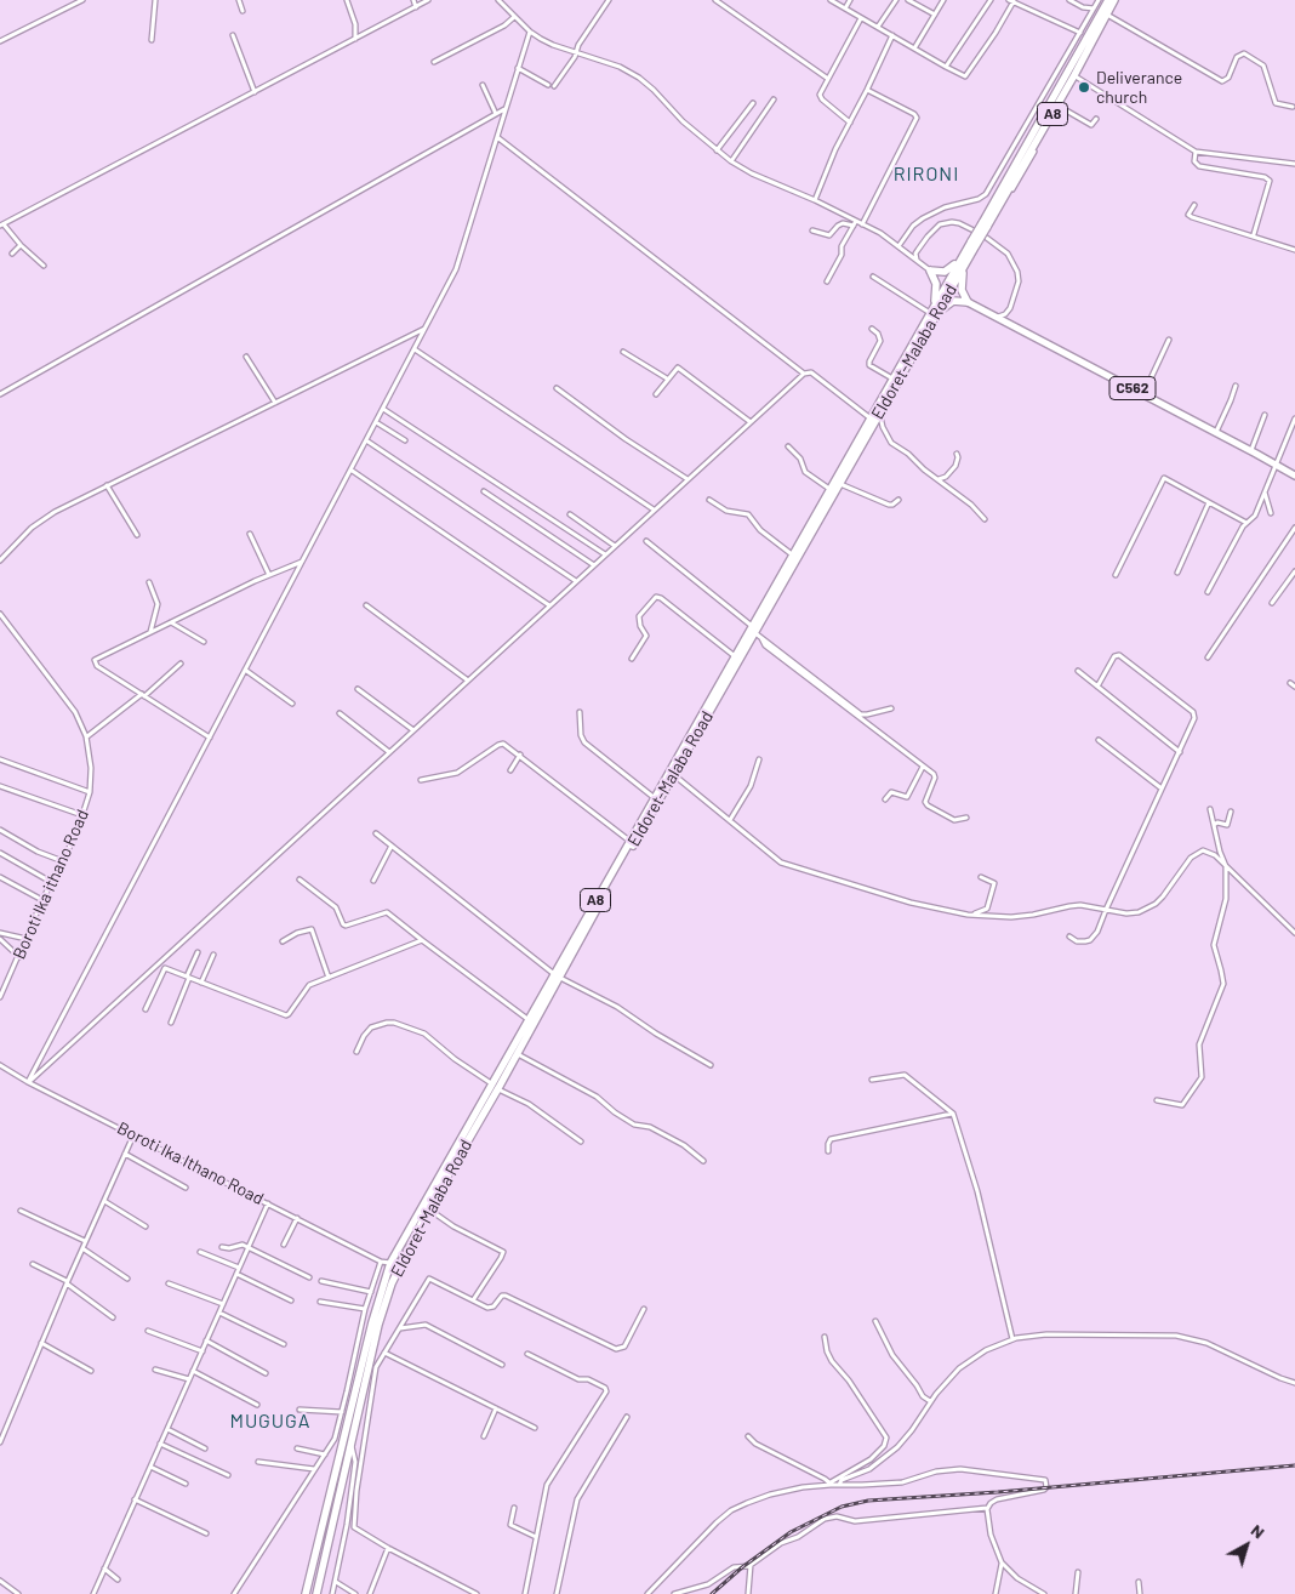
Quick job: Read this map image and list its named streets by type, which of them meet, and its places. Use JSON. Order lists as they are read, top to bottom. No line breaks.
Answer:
{"streets":{"highway":["A8","Eldoret-Malaba Road"],"main road":["C562"],"street":["Boroti Ika ithano Road","Boroti Ika Ithano Road"]},"crossings":[["Eldoret-Malaba Road","Boroti Ika Ithano Road"]],"districts":["RIRONI","MUGUGA"],"places":["Deliverance church"],"north":"top right"}
